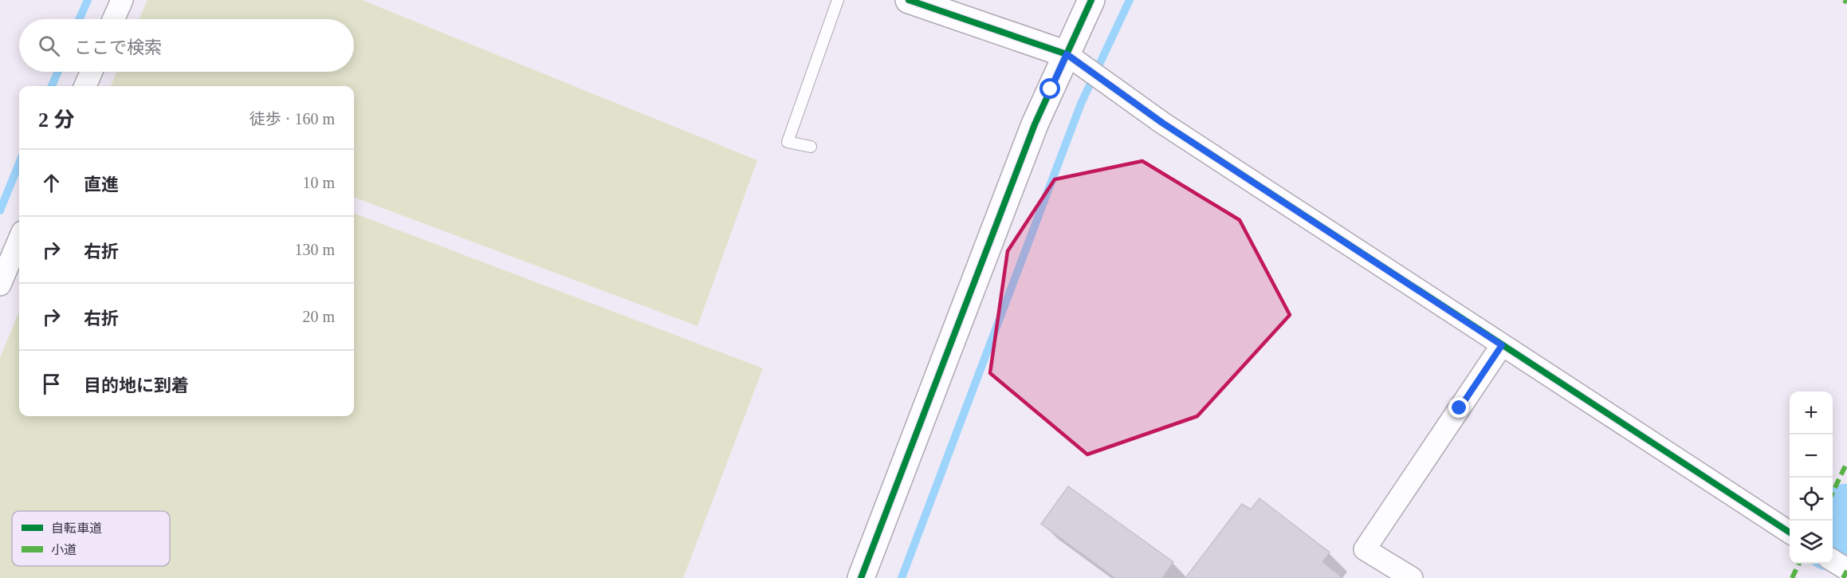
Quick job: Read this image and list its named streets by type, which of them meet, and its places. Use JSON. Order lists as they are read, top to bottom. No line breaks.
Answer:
{"legend":["自転車道","小道"],"page":{"search":"ここで検索","heading":["2 分","徒歩 · 160 m"],"list":[["直進","10 m"],["右折","130 m"],["右折","20 m"],"目的地に到着"],"map_buttons":["+","−"]}}
